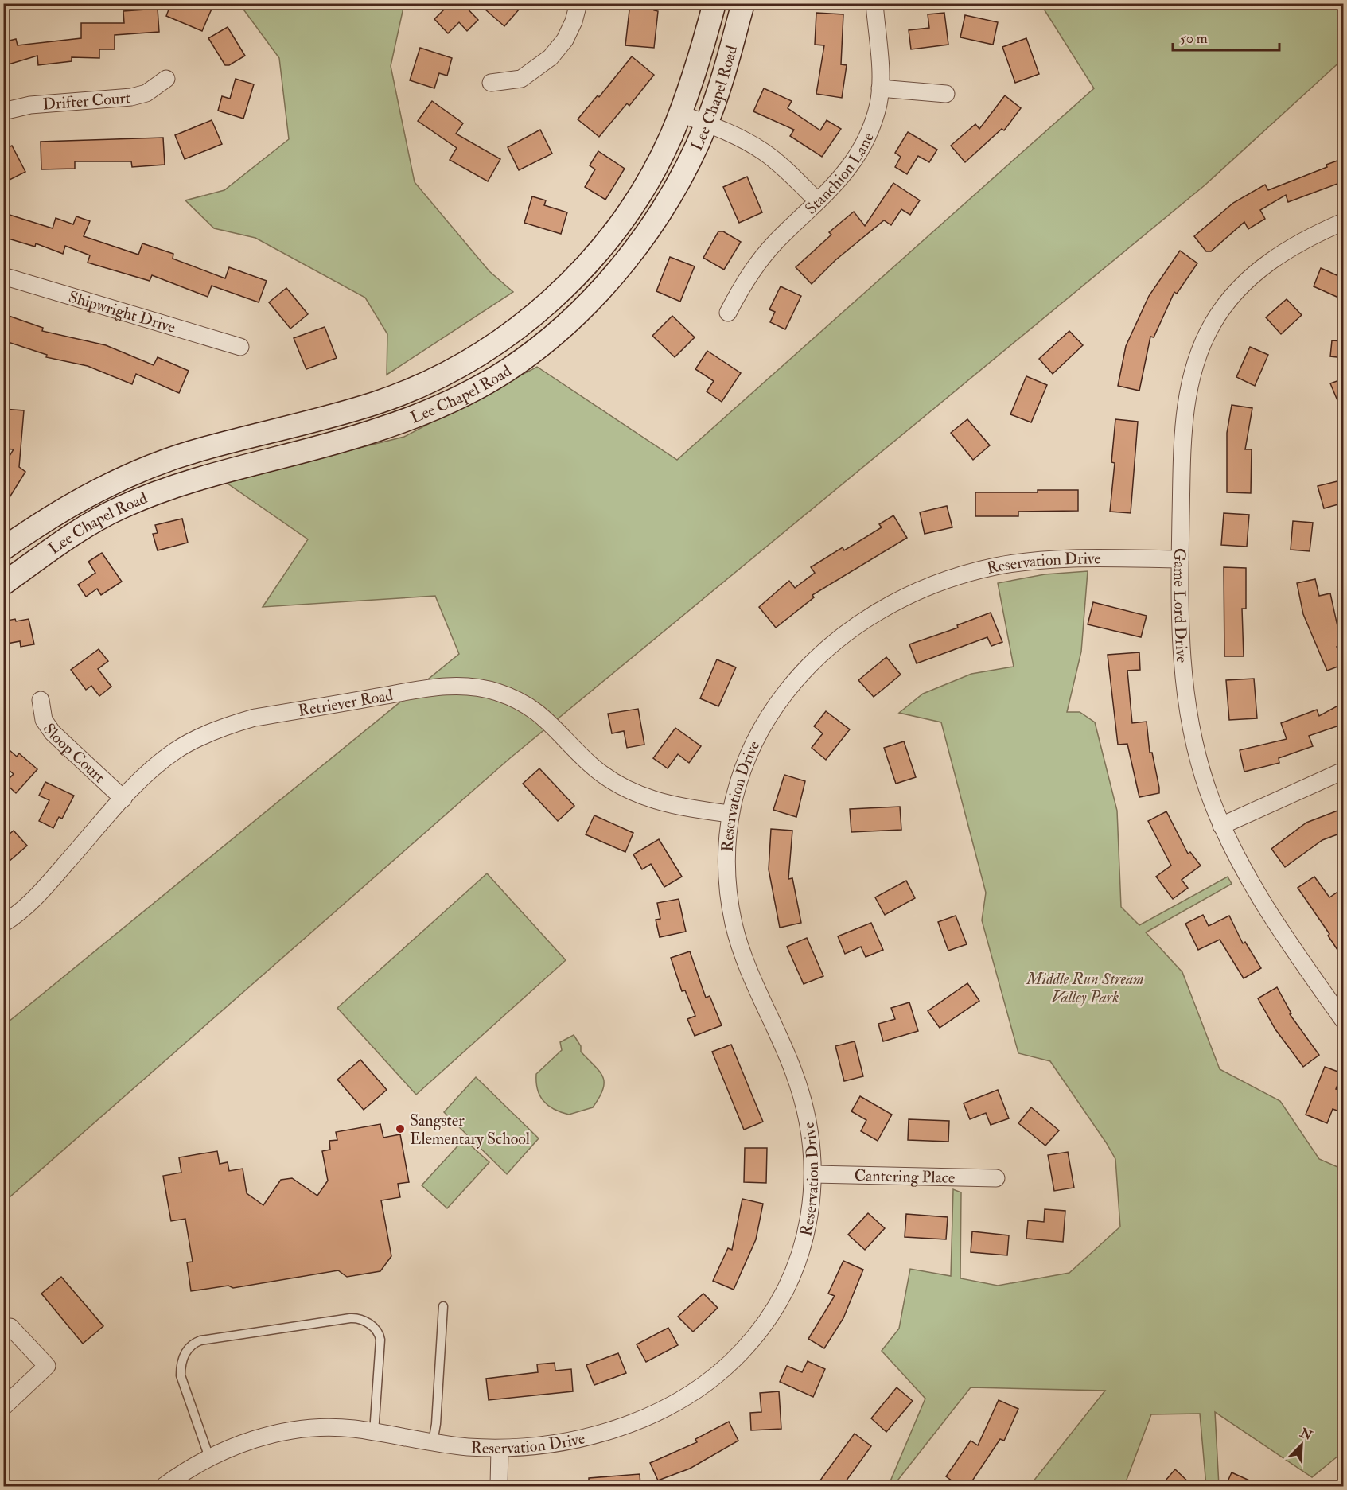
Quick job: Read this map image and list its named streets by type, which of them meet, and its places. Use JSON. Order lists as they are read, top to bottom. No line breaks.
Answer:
{"streets":{"main road":["Lee Chapel Road"],"street":["Drifter Court","Stanchion Lane","Shipwright Drive","Reservation Drive","Game Lord Drive","Retriever Road","Sloop Court","Cantering Place"]},"crossings":[["Reservation Drive","Game Lord Drive"],["Reservation Drive","Retriever Road"],["Reservation Drive","Cantering Place"],["Retriever Road","Sloop Court"]],"parks":["Middle Run Stream Valley Park"],"places":["Sangster Elementary School"],"scale_bar":"50 m","north":"top right"}
